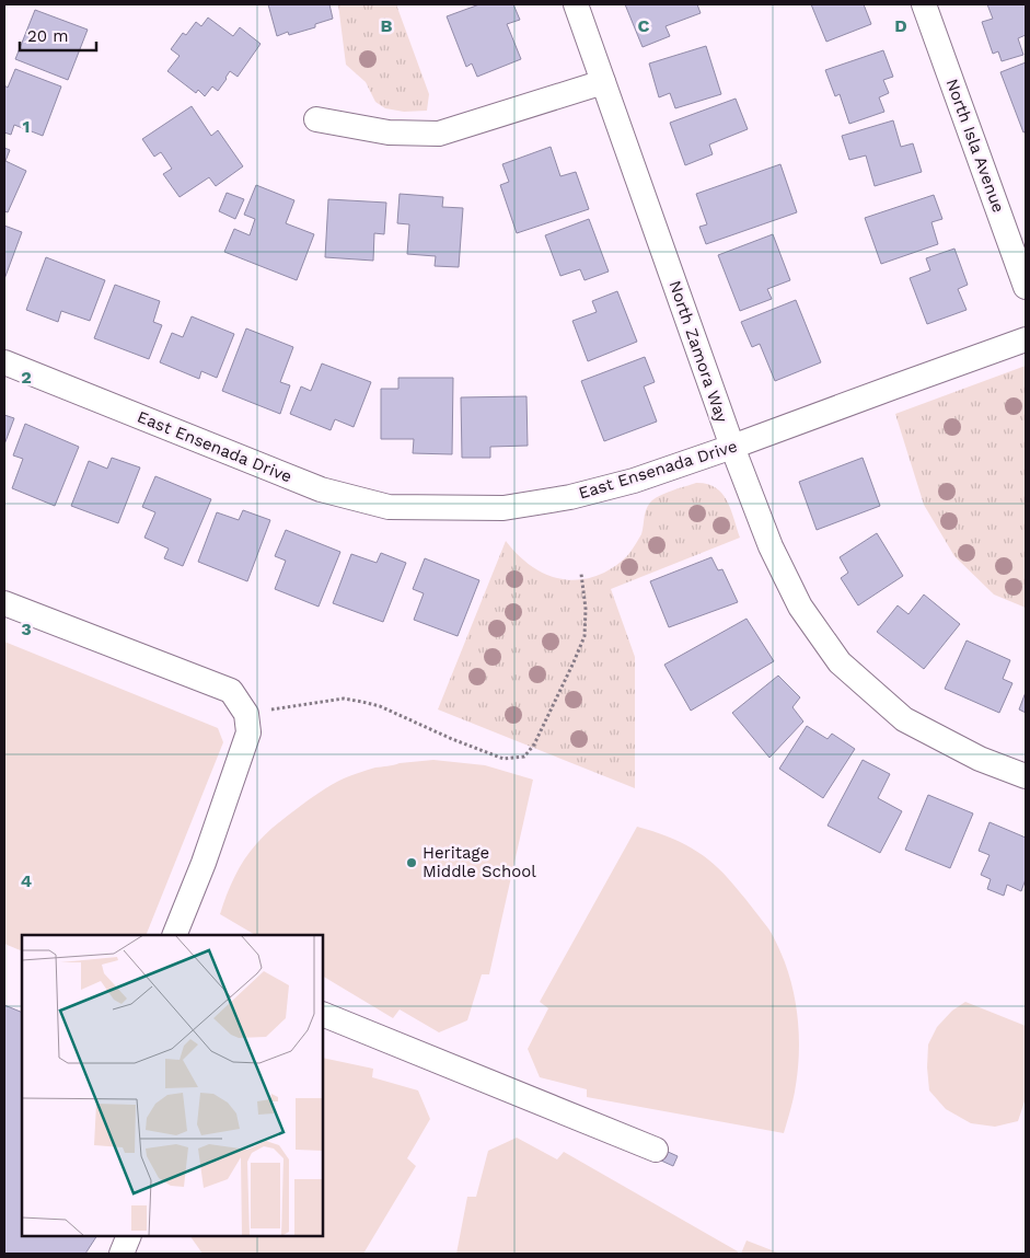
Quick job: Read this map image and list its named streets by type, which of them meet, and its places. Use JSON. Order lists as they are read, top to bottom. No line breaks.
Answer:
{"streets":{"street":["North Isla Avenue","North Zamora Way","East Ensenada Drive"]},"crossings":[["North Zamora Way","East Ensenada Drive"]],"places":["Heritage Middle School"],"scale_bar":"20 m","grid":{"columns":["B","C","D"],"rows":["1","2","3","4"]}}
